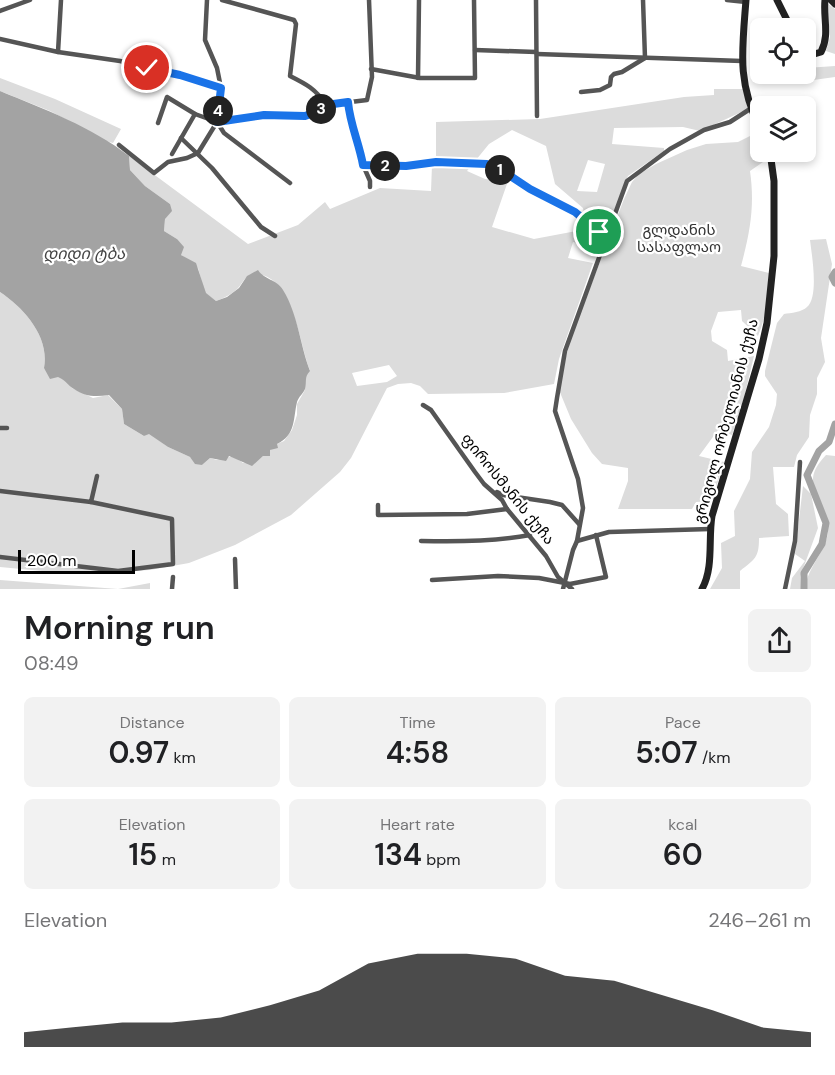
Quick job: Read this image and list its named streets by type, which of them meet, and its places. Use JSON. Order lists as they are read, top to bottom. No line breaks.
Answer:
{"streets":{"main road":["გრიგოლ ორბელიანის ქუჩა"],"street":["ფიროსმანის ქუჩა"]},"water":["დიდი ტბა"],"parks":["გლდანის სასაფლაო"],"scale_bar":"200 m","page":{"pins":["3","4","2","1"],"scale":"200 m","heading":["Morning run","08:49"],"stats":[["Distance","0.97 km"],["Time","4:58"],["Pace","5:07 /km"],["Elevation","15 m"],["Heart rate","134 bpm"],["kcal","60"]],"chart":["Elevation","246–261 m"]}}
